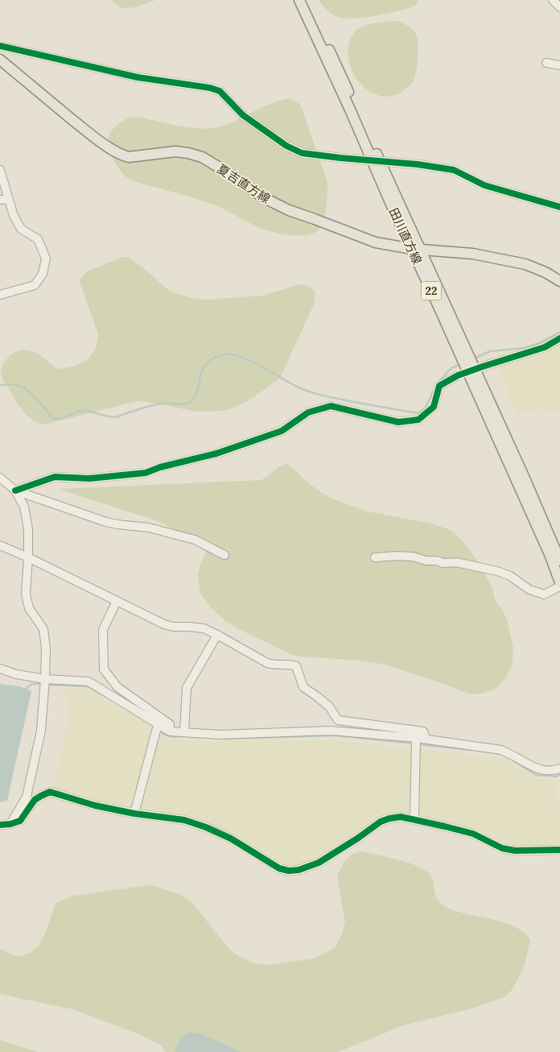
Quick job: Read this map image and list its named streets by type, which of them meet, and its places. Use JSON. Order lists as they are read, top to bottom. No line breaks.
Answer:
{"streets":{"main road":["夏吉直方線","田川直方線","22"]},"crossings":[["夏吉直方線","田川直方線"]]}
